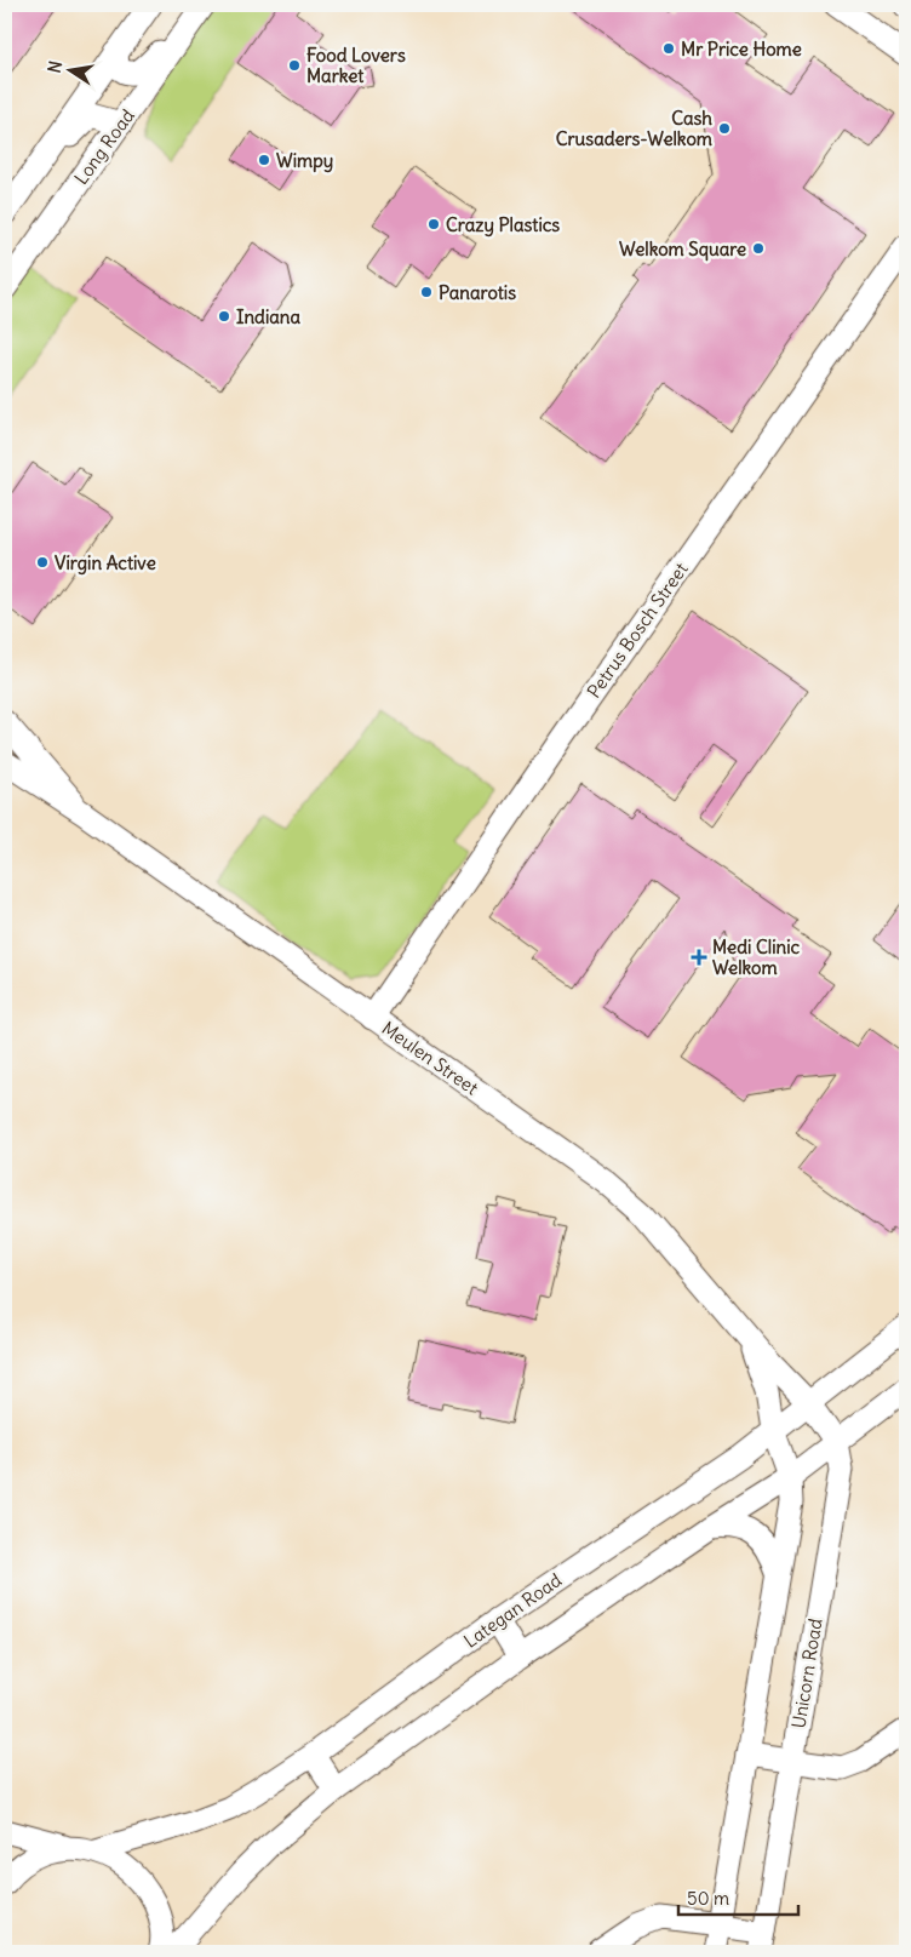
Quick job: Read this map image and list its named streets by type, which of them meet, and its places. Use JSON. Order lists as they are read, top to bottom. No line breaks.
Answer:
{"streets":{"street":["Long Road","Petrus Bosch Street","Meulen Street","Lategan Road","Unicorn Road"]},"crossings":[["Petrus Bosch Street","Meulen Street"],["Meulen Street","Lategan Road"],["Meulen Street","Unicorn Road"],["Lategan Road","Unicorn Road"]],"places":{"other":["Mr Price Home","Food Lovers Market","Cash Crusaders-Welkom","Wimpy","Crazy Plastics","Welkom Square","Panarotis","Indiana","Virgin Active"],"health":["Medi Clinic Welkom"]},"scale_bar":"50 m","north":"left"}
